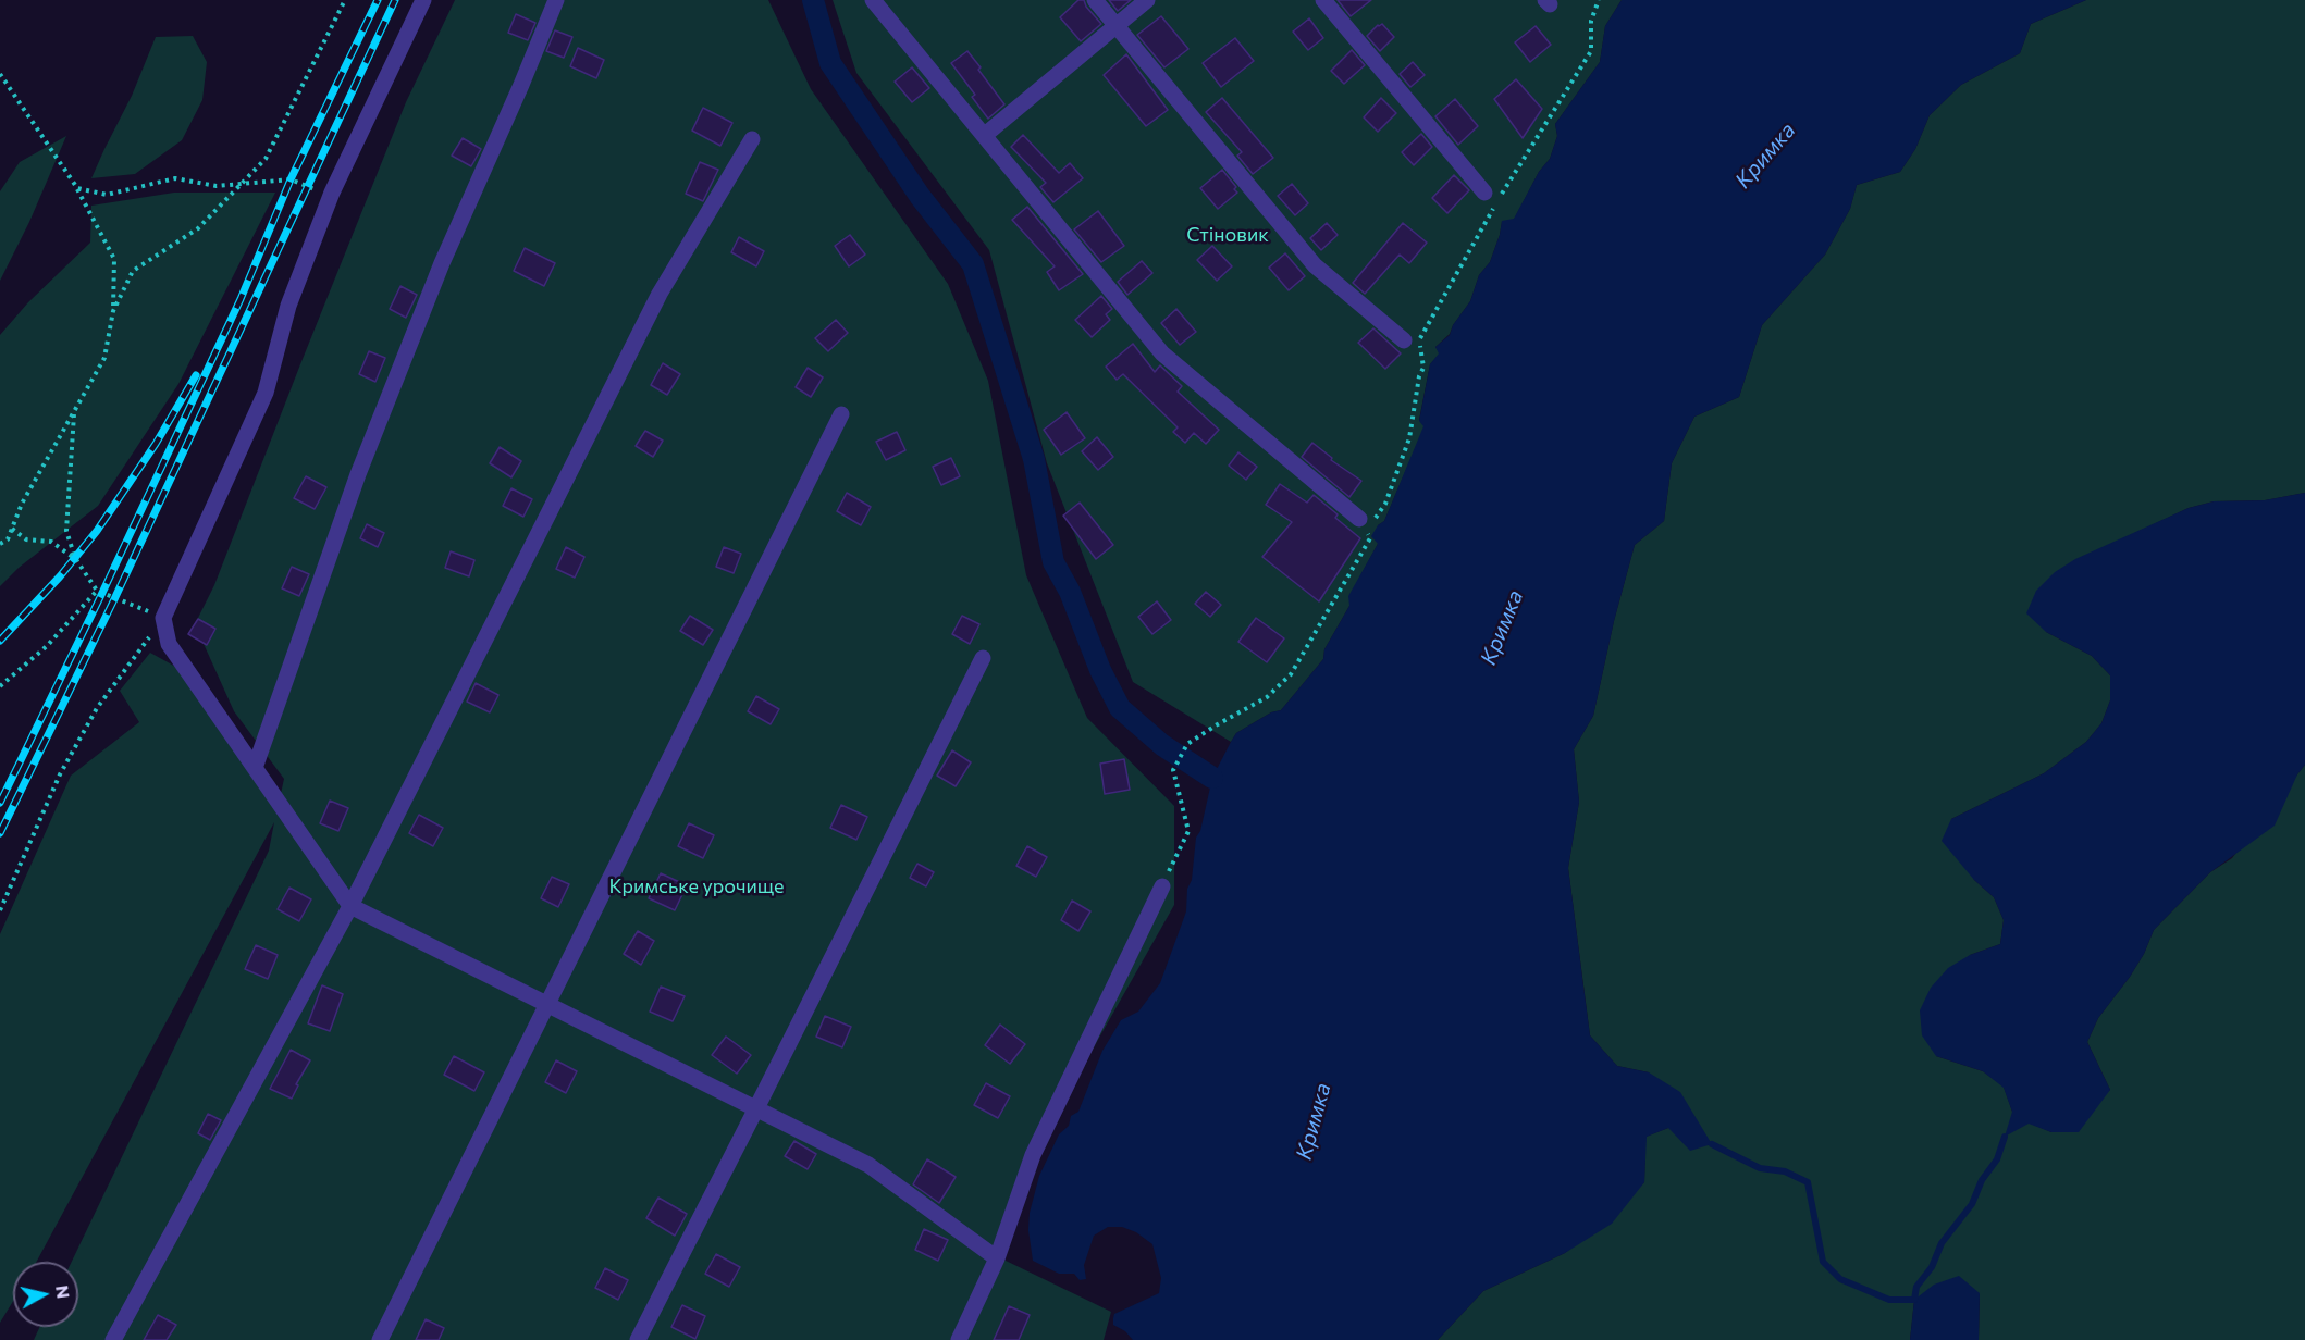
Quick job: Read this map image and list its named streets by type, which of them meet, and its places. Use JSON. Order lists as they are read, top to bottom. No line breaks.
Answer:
{"water":["Кримка"],"parks":["Стіновик","Кримське урочище"],"north":"right"}
